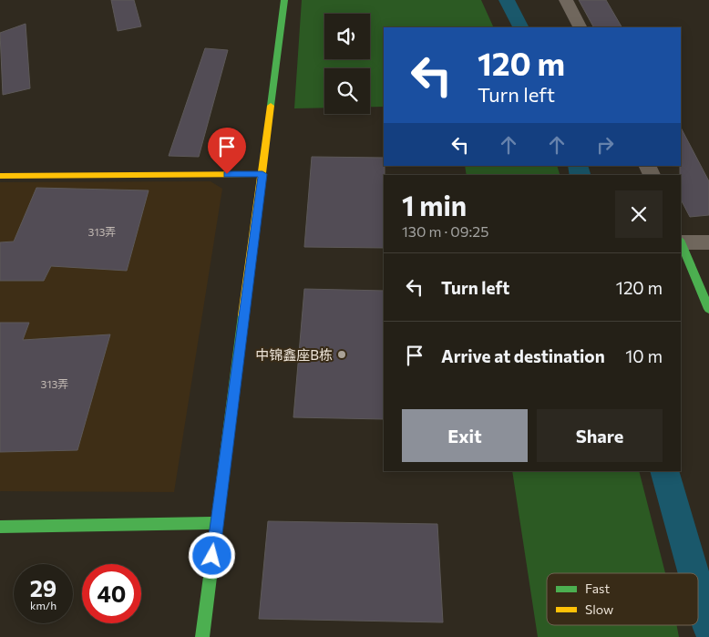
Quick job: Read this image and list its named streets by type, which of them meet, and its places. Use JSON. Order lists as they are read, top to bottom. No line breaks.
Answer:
{"places":["中锦鑫座B栋"],"house_numbers":["313弄","313弄"],"legend":["Fast","Slow"],"page":{"turn":["120 m","Turn left"],"heading":["1 min","130 m · 09:25"],"list":[{"name":"Turn left","value":"120 m"},{"name":"Arrive at destination","value":"10 m"}],"buttons":["Exit","Share"],"speed":"29 km/h","limit":"40"}}
